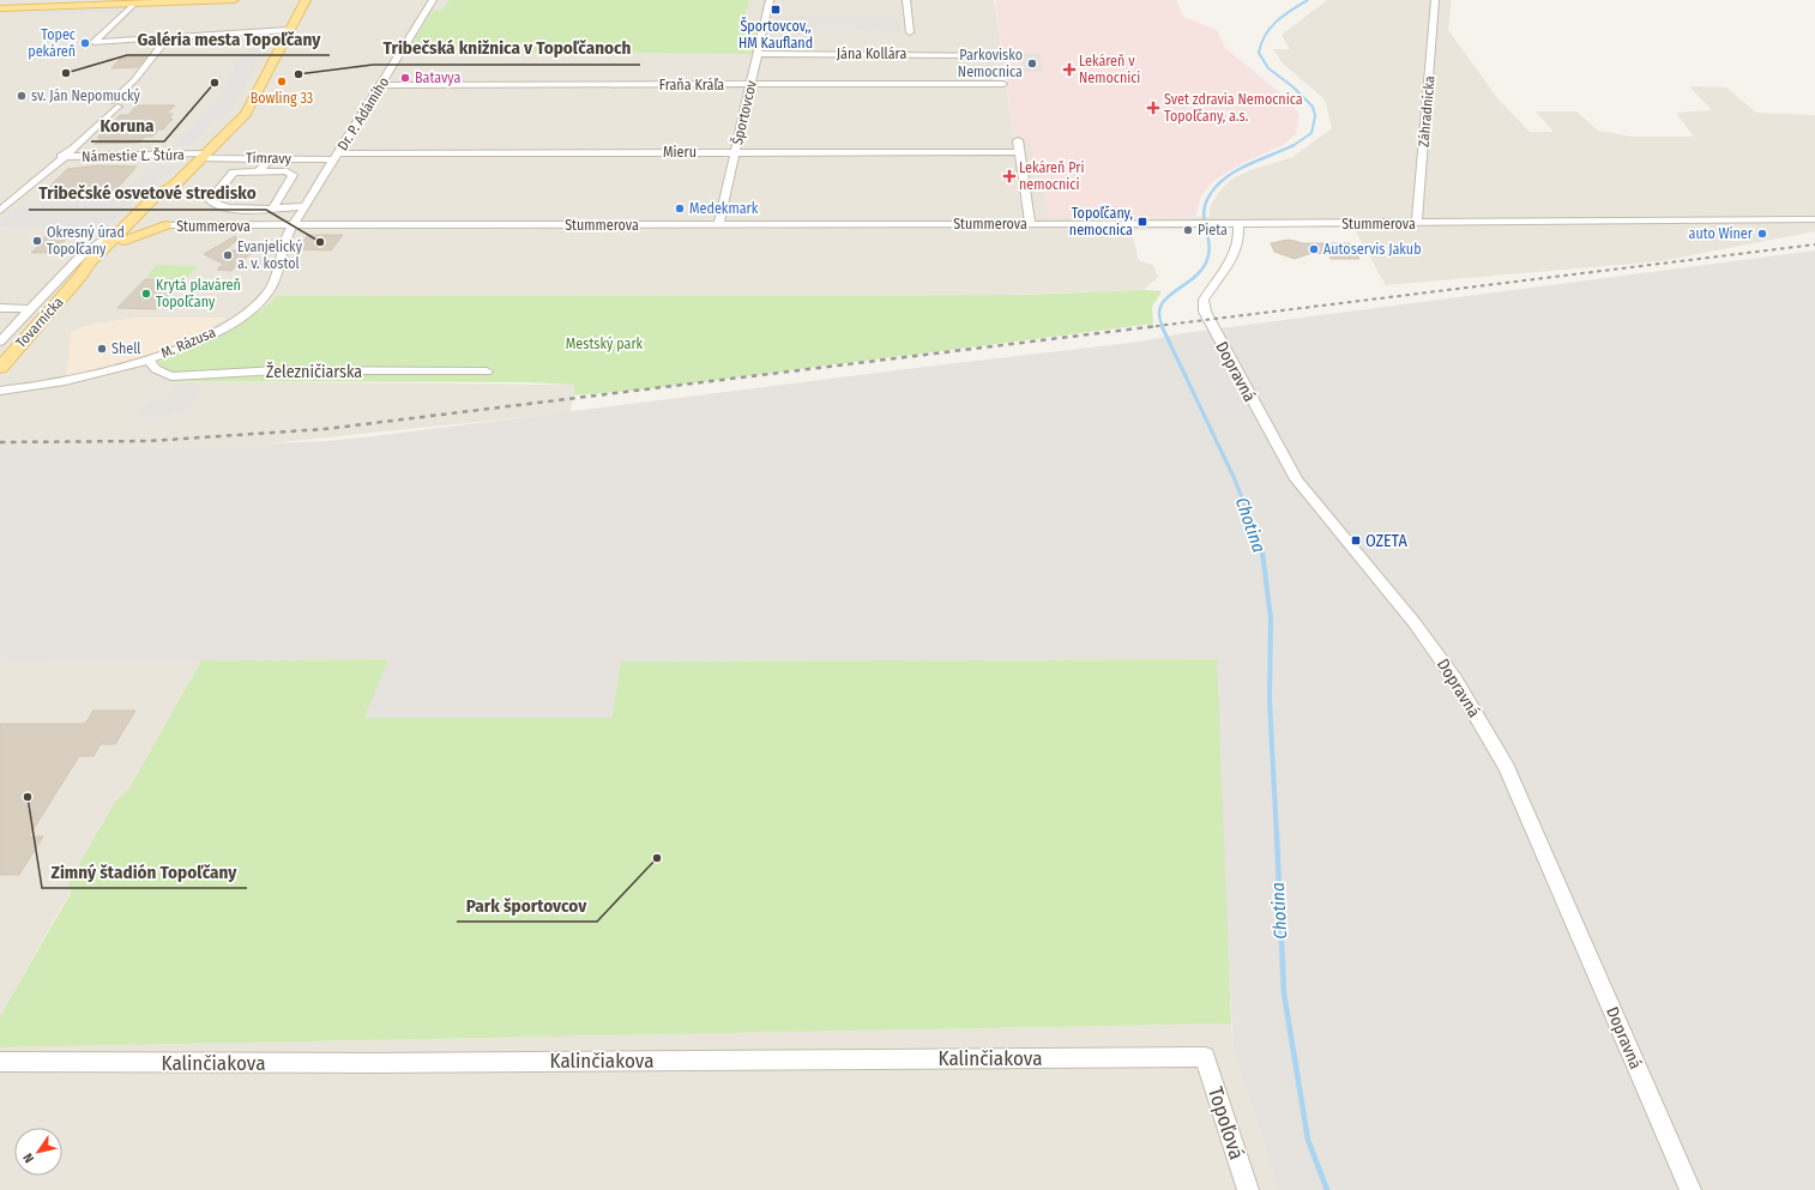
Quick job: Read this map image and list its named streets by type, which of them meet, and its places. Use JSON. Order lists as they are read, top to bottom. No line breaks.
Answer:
{"streets":{"main road":["Tovarnícka"],"street":["Jána Kollára","Fraňa Kráľa","Záhradnícka","Športovcov","Dr. P. Adámiho","Mieru","Námestie Ľ. Štúra","Timravy","Stummerova","M. Rázusa","Železničiarska","Dopravná","Kalinčiakova","Topoľová"]},"crossings":[["Jána Kollára","Športovcov"],["Fraňa Kráľa","Športovcov"],["Fraňa Kráľa","Dr. P. Adámiho"],["Záhradnícka","Stummerova"],["Športovcov","Mieru"],["Športovcov","Stummerova"],["Dr. P. Adámiho","Mieru"],["Dr. P. Adámiho","Timravy"],["Dr. P. Adámiho","Stummerova"],["Dr. P. Adámiho","M. Rázusa"],["Mieru","Timravy"],["Námestie Ľ. Štúra","Timravy"],["Stummerova","M. Rázusa"],["Stummerova","Dopravná"],["M. Rázusa","Železničiarska"],["Kalinčiakova","Topoľová"]],"water":["Chotina"],"parks":["Mestský park"],"places":{"transit":["Športovcov,, HM Kaufland","Topoľčany, nemocnica","OZETA"],"other":["Topec pekáreň","Parkovisko Nemocnica","Galéria mesta Topoľčany","Tribečská knižnica v Topoľčanoch","Batavya","Bowling 33","Koruna","sv. Ján Nepomucký","Medekmark","Pieta","auto Winer","Okresný úrad Topoľčany","Tribečské osvetové stredisko","Autoservis Jakub","Evanjelický a. v. kostol","Krytá plaváreň Topoľčany","Shell","Zimný štadión Topoľčany","Park športovcov"],"health":["Lekáreň v Nemocnici","Svet zdravia Nemocnica Topoľčany, a.s.","Lekáreň Pri nemocnici"]},"north":"bottom left"}
